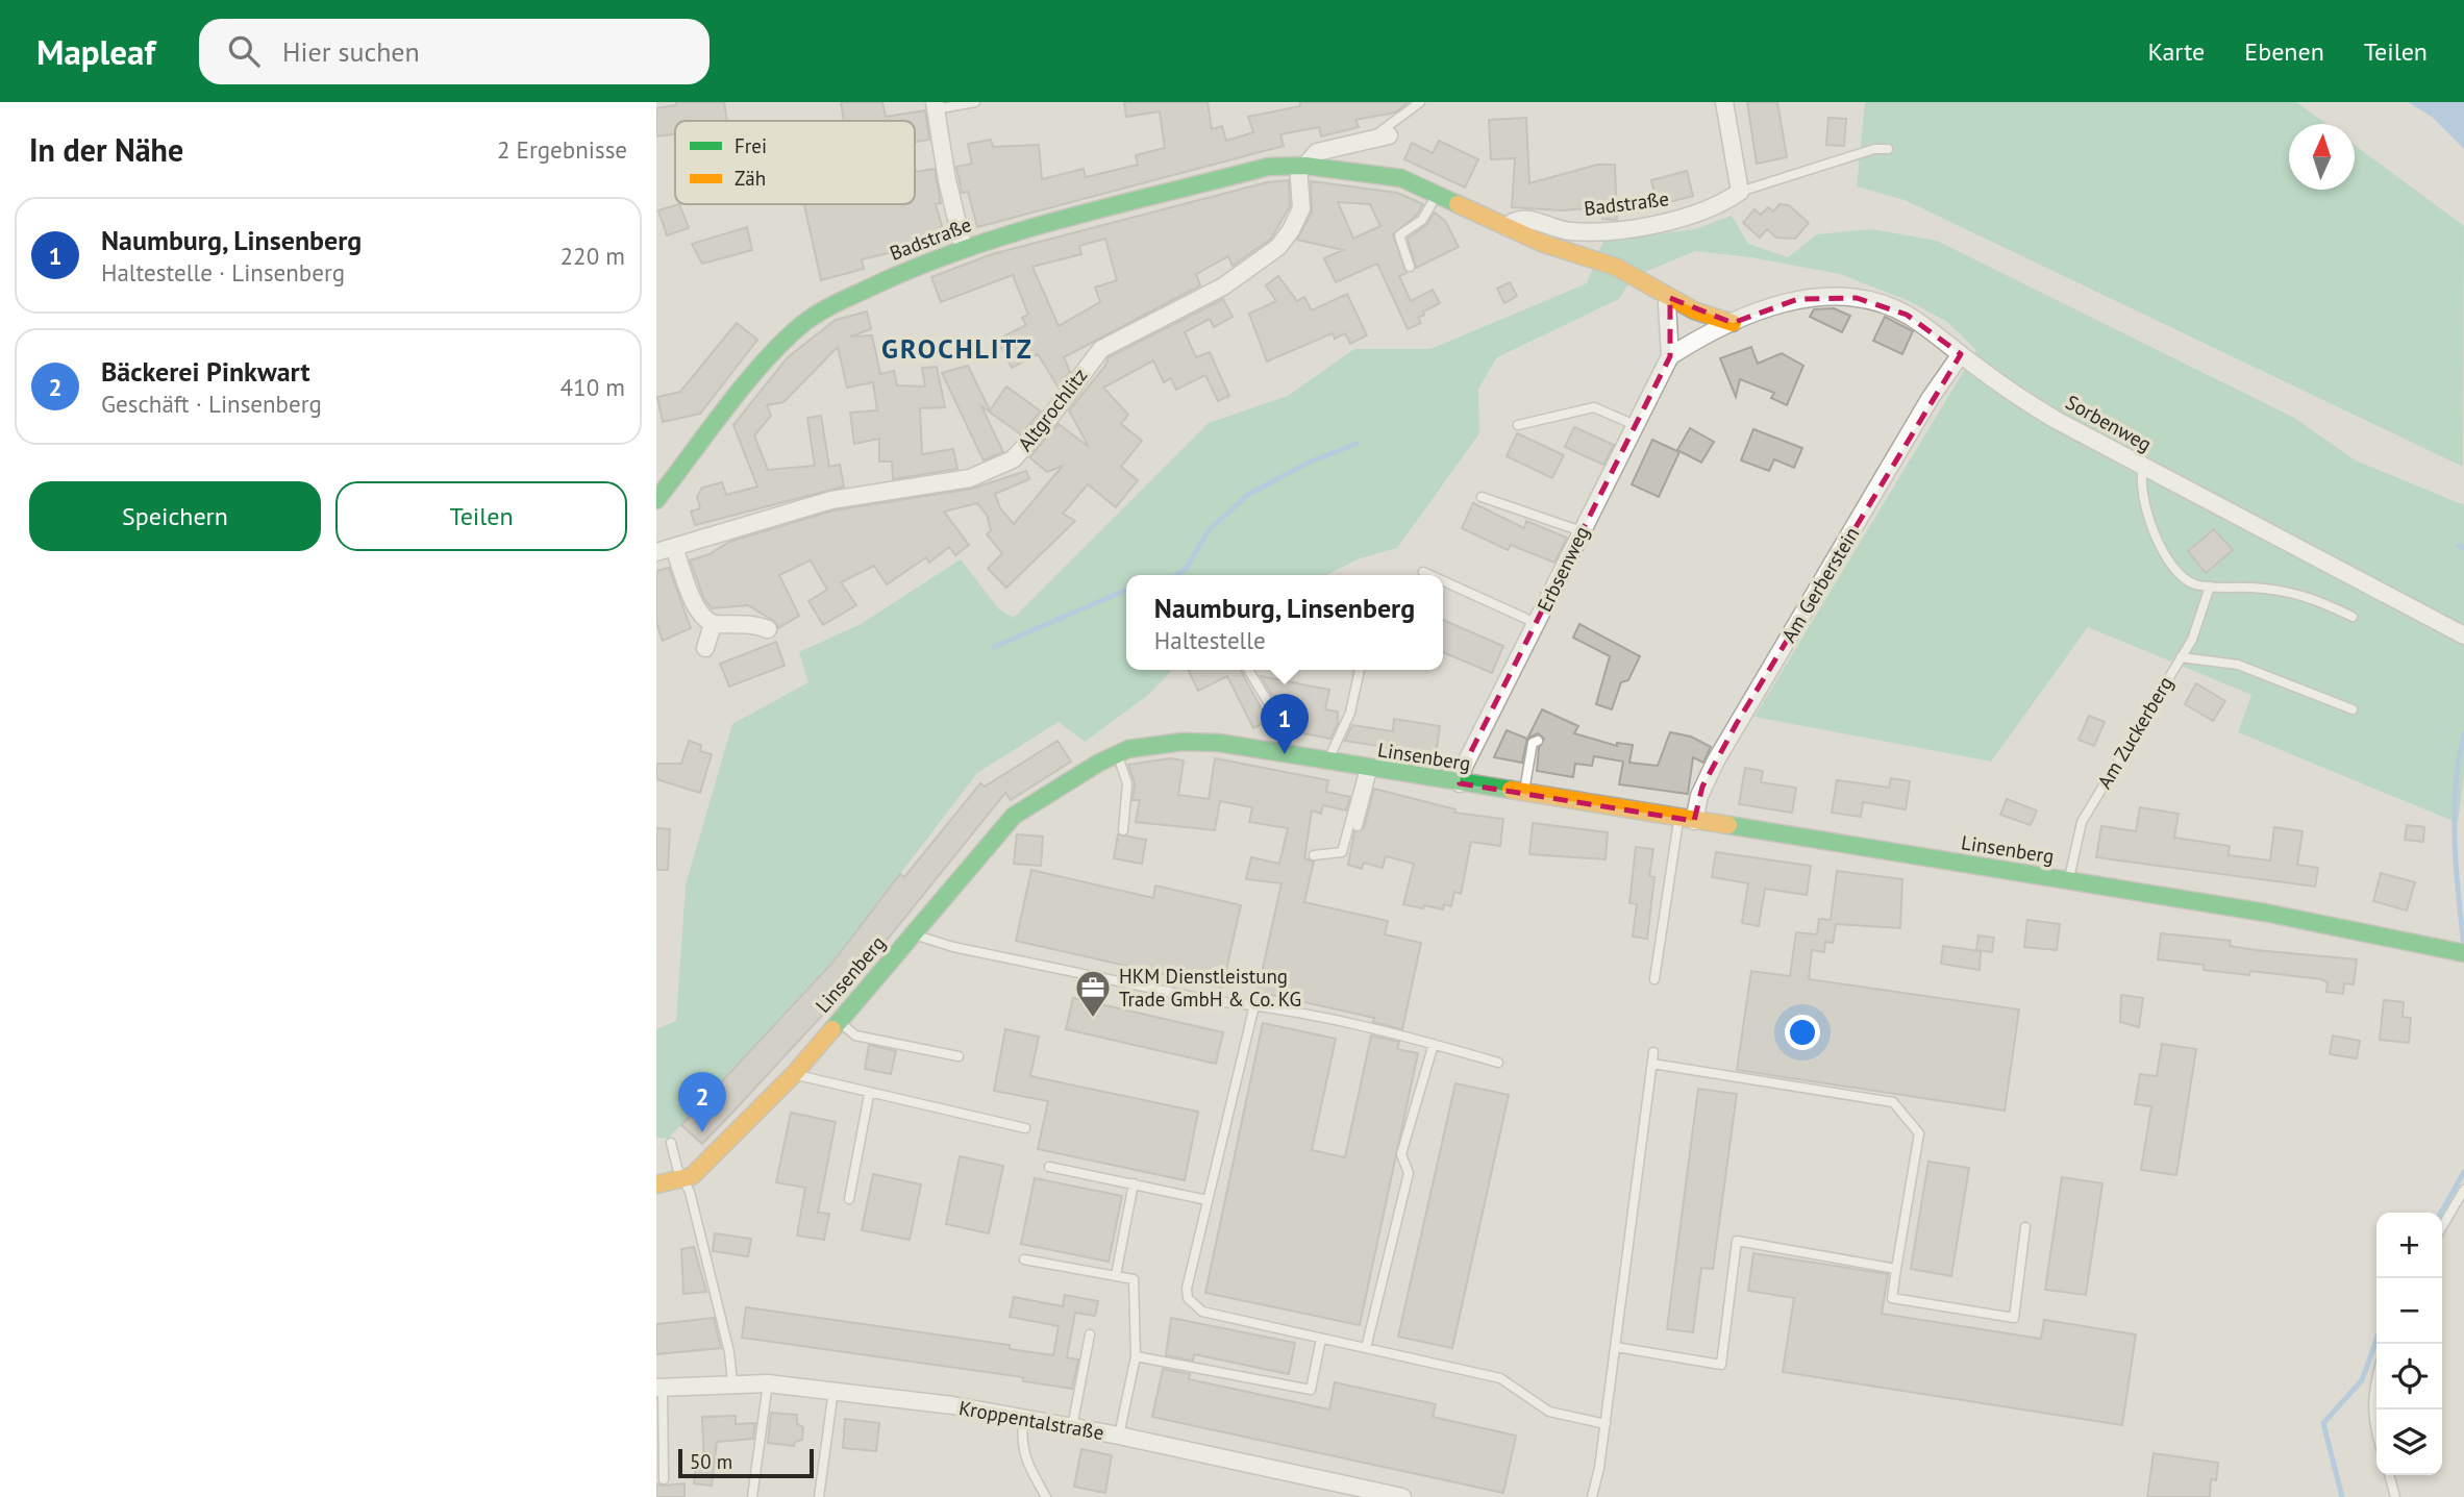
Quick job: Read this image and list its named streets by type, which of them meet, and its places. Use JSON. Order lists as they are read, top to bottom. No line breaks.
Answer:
{"streets":{"main road":["Badstraße","Linsenberg"],"street":["Altgrochlitz","Sorbenweg","Erbsenweg","Am Gerberstein","Kroppentalstraße"],"lane":["Am Zuckerberg"]},"crossings":[["Badstraße","Altgrochlitz"],["Sorbenweg","Erbsenweg"],["Sorbenweg","Am Gerberstein"],["Erbsenweg","Linsenberg"],["Am Gerberstein","Linsenberg"],["Am Zuckerberg","Linsenberg"]],"districts":["GROCHLITZ"],"places":{"office":["HKM Dienstleistung Trade GmbH & Co. KG"]},"legend":["Frei","Zäh"],"scale_bar":"50 m","north":"top","page":{"header":"Mapleaf","search":"Hier suchen","nav":["Karte","Ebenen","Teilen"],"heading":["In der Nähe","2 Ergebnisse"],"list":[{"mark":"1","name":"Naumburg, Linsenberg","note":"Haltestelle · Linsenberg","value":"220 m"},{"mark":"2","name":"Bäckerei Pinkwart","note":"Geschäft · Linsenberg","value":"410 m"}],"buttons":["Speichern","Teilen"],"popup":["Naumburg, Linsenberg","Haltestelle"],"pins":["1","2"],"map_buttons":["+","−"],"scale":"50 m"}}
